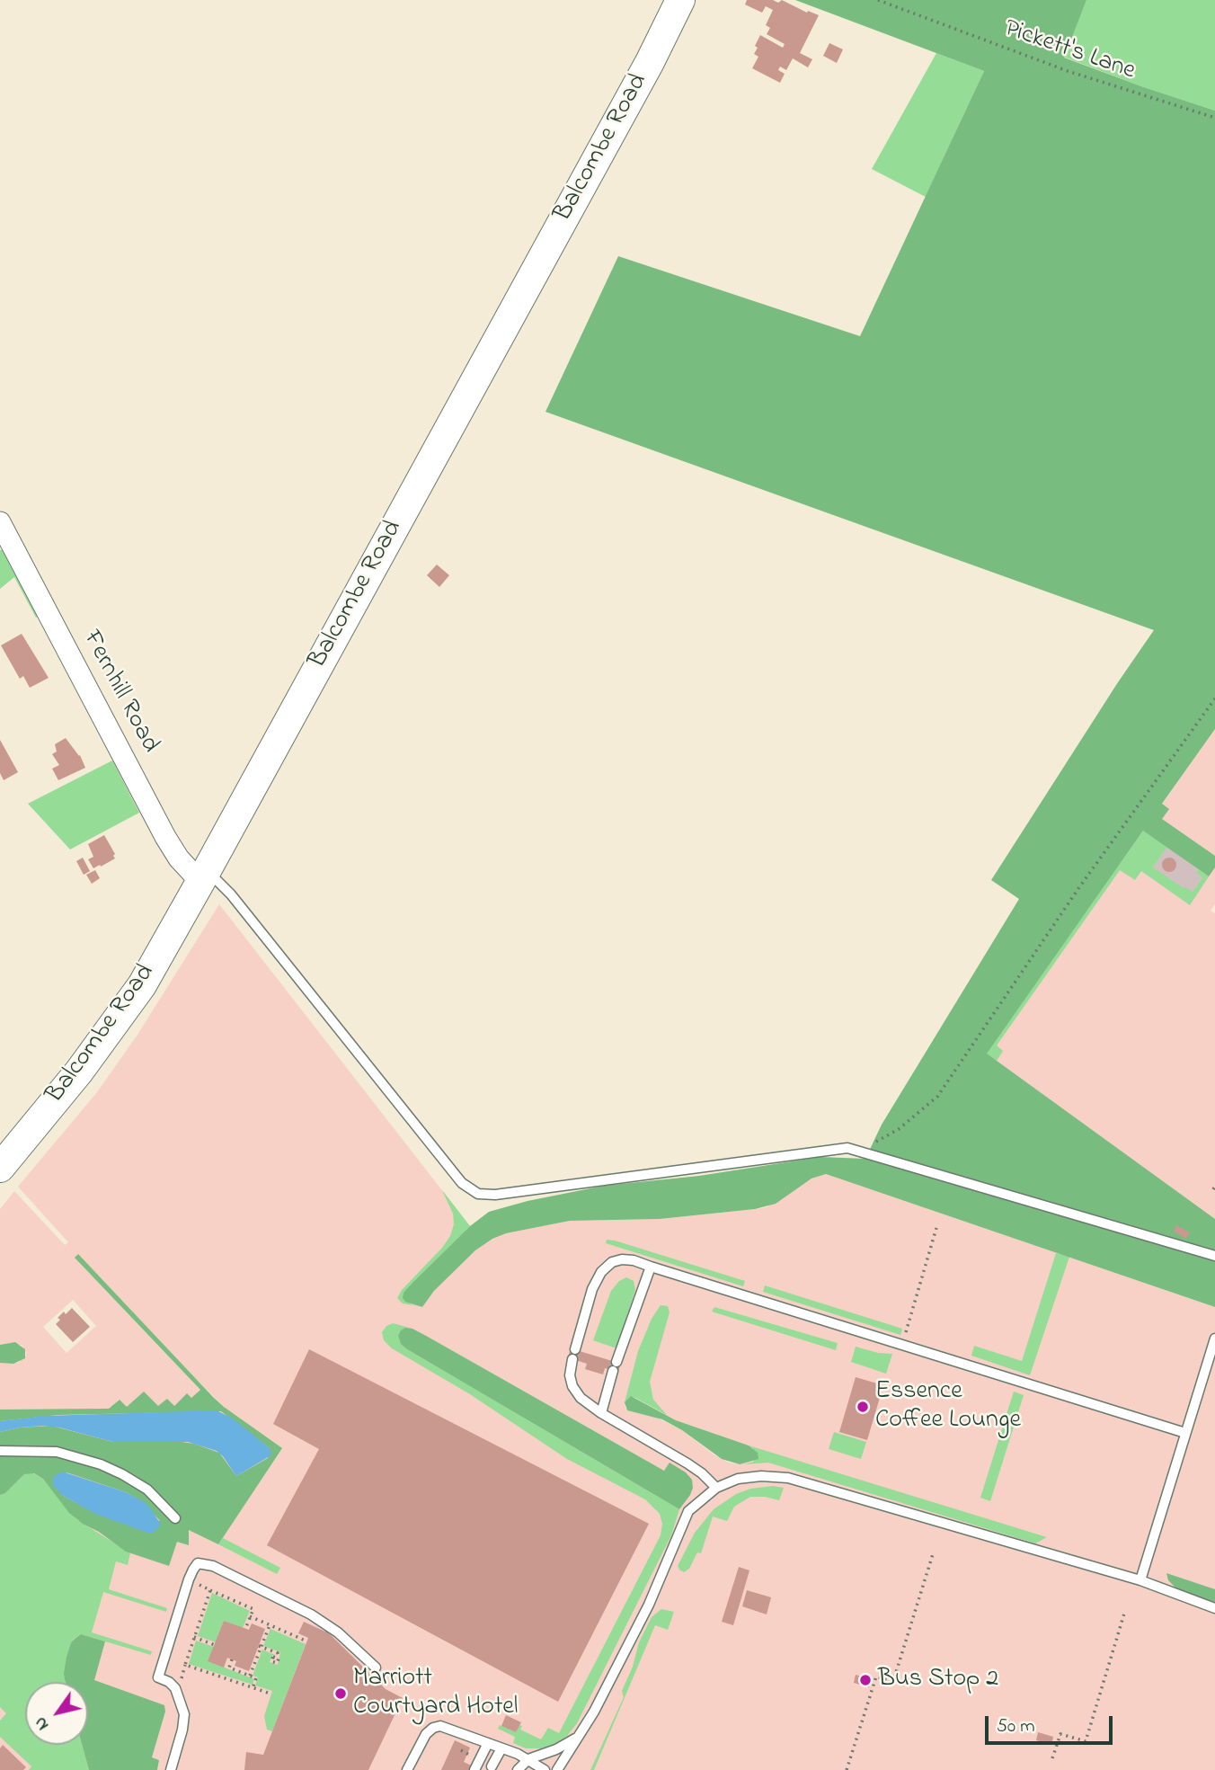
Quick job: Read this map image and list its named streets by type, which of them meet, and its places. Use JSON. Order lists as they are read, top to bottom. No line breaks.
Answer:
{"streets":{"main road":["Balcombe Road"],"street":["Fernhill Road"],"path":["Pickett's Lane"]},"crossings":[["Balcombe Road","Fernhill Road"]],"places":["Essence Coffee Lounge","Bus Stop 2","Marriott Courtyard Hotel"],"scale_bar":"50 m","north":"bottom left"}
